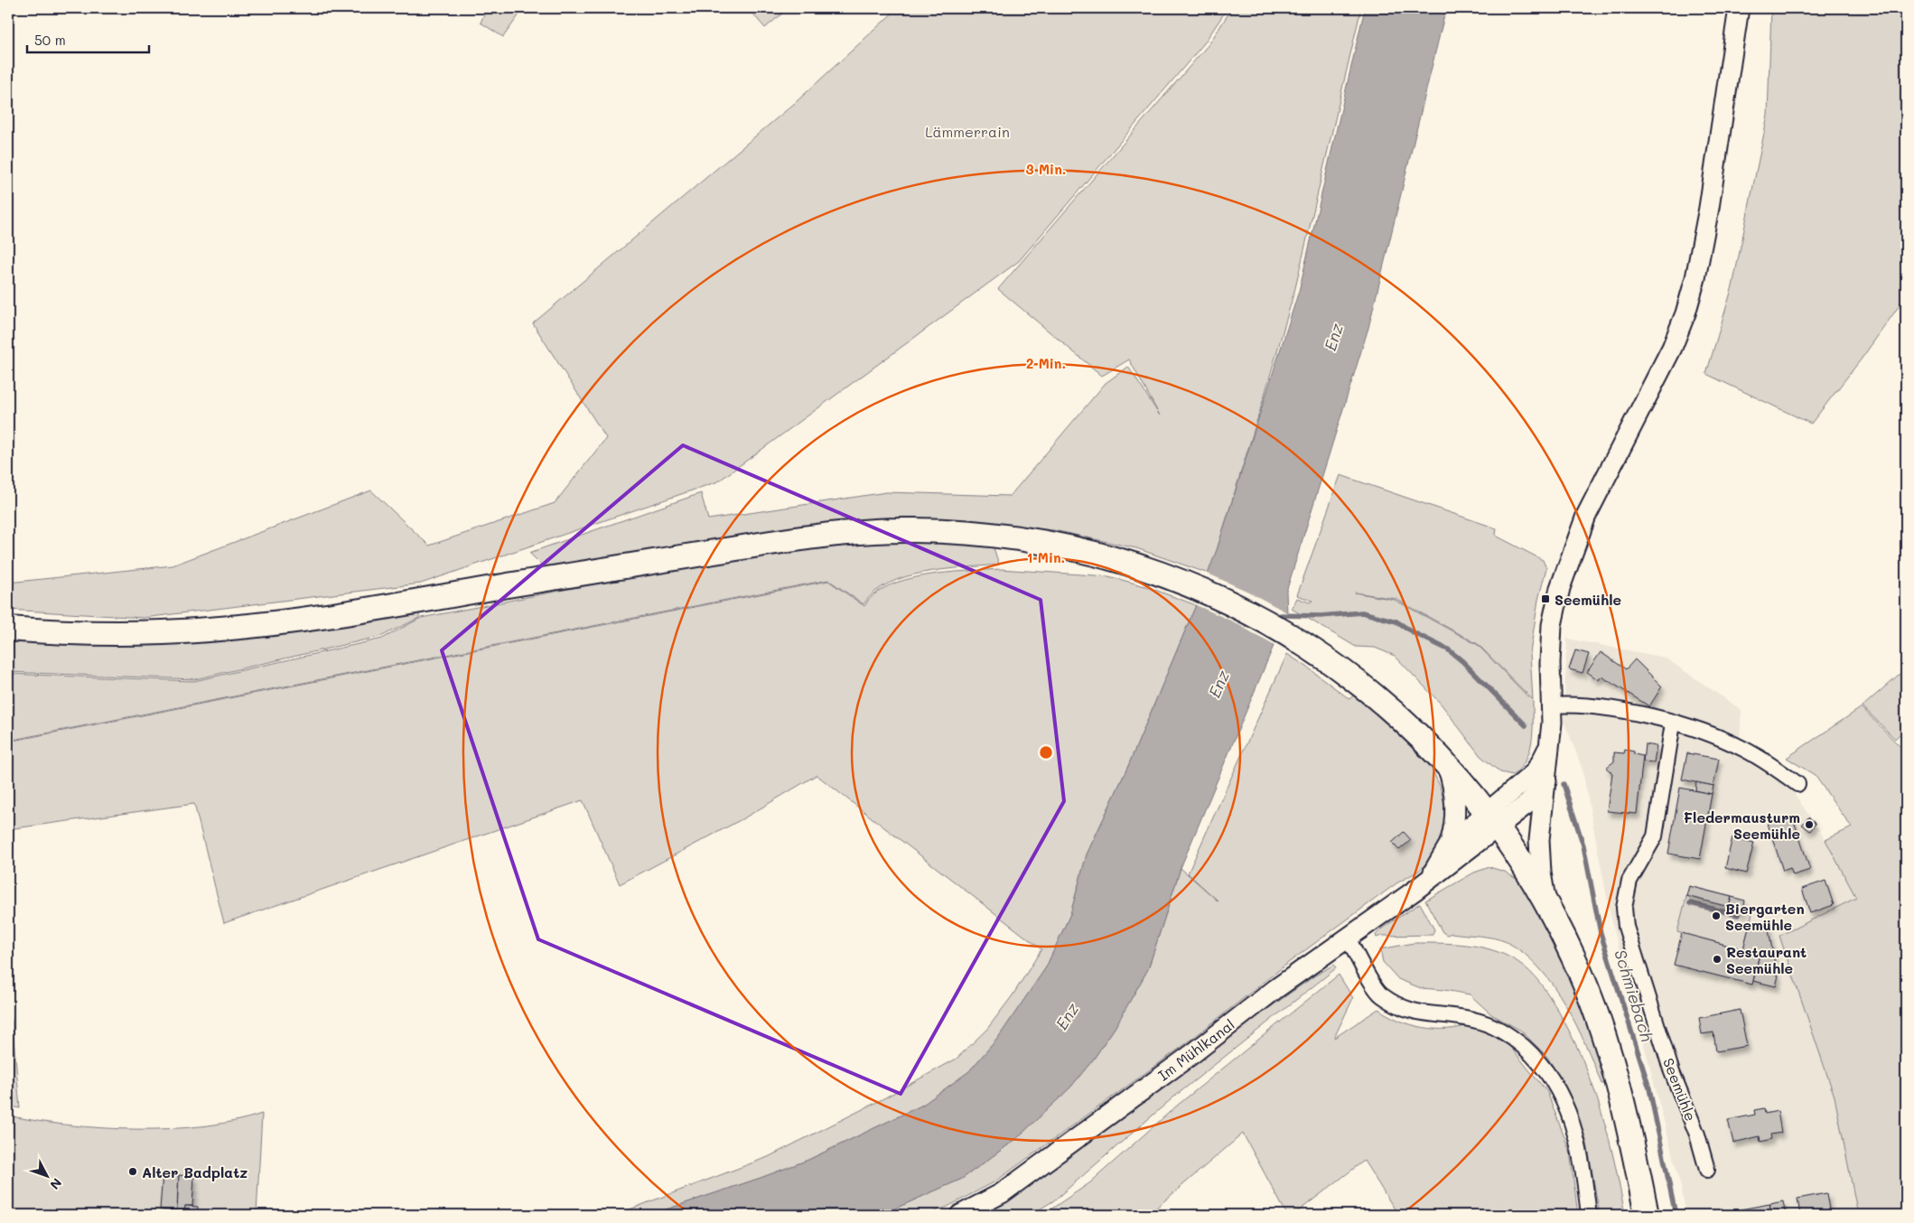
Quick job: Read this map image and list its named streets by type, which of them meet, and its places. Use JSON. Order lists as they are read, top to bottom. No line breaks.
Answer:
{"streets":{"street":["Im Mühlkanal","Seemühle"]},"water":["Enz","Schmiebach"],"parks":["Lämmerrain"],"places":{"transit":["Seemühle"],"other":["Fledermausturm Seemühle","Biergarten Seemühle","Restaurant Seemühle","Alter Badplatz"]},"scale_bar":"50 m","north":"bottom right","rings":["3 Min.","2 Min.","1 Min."]}
